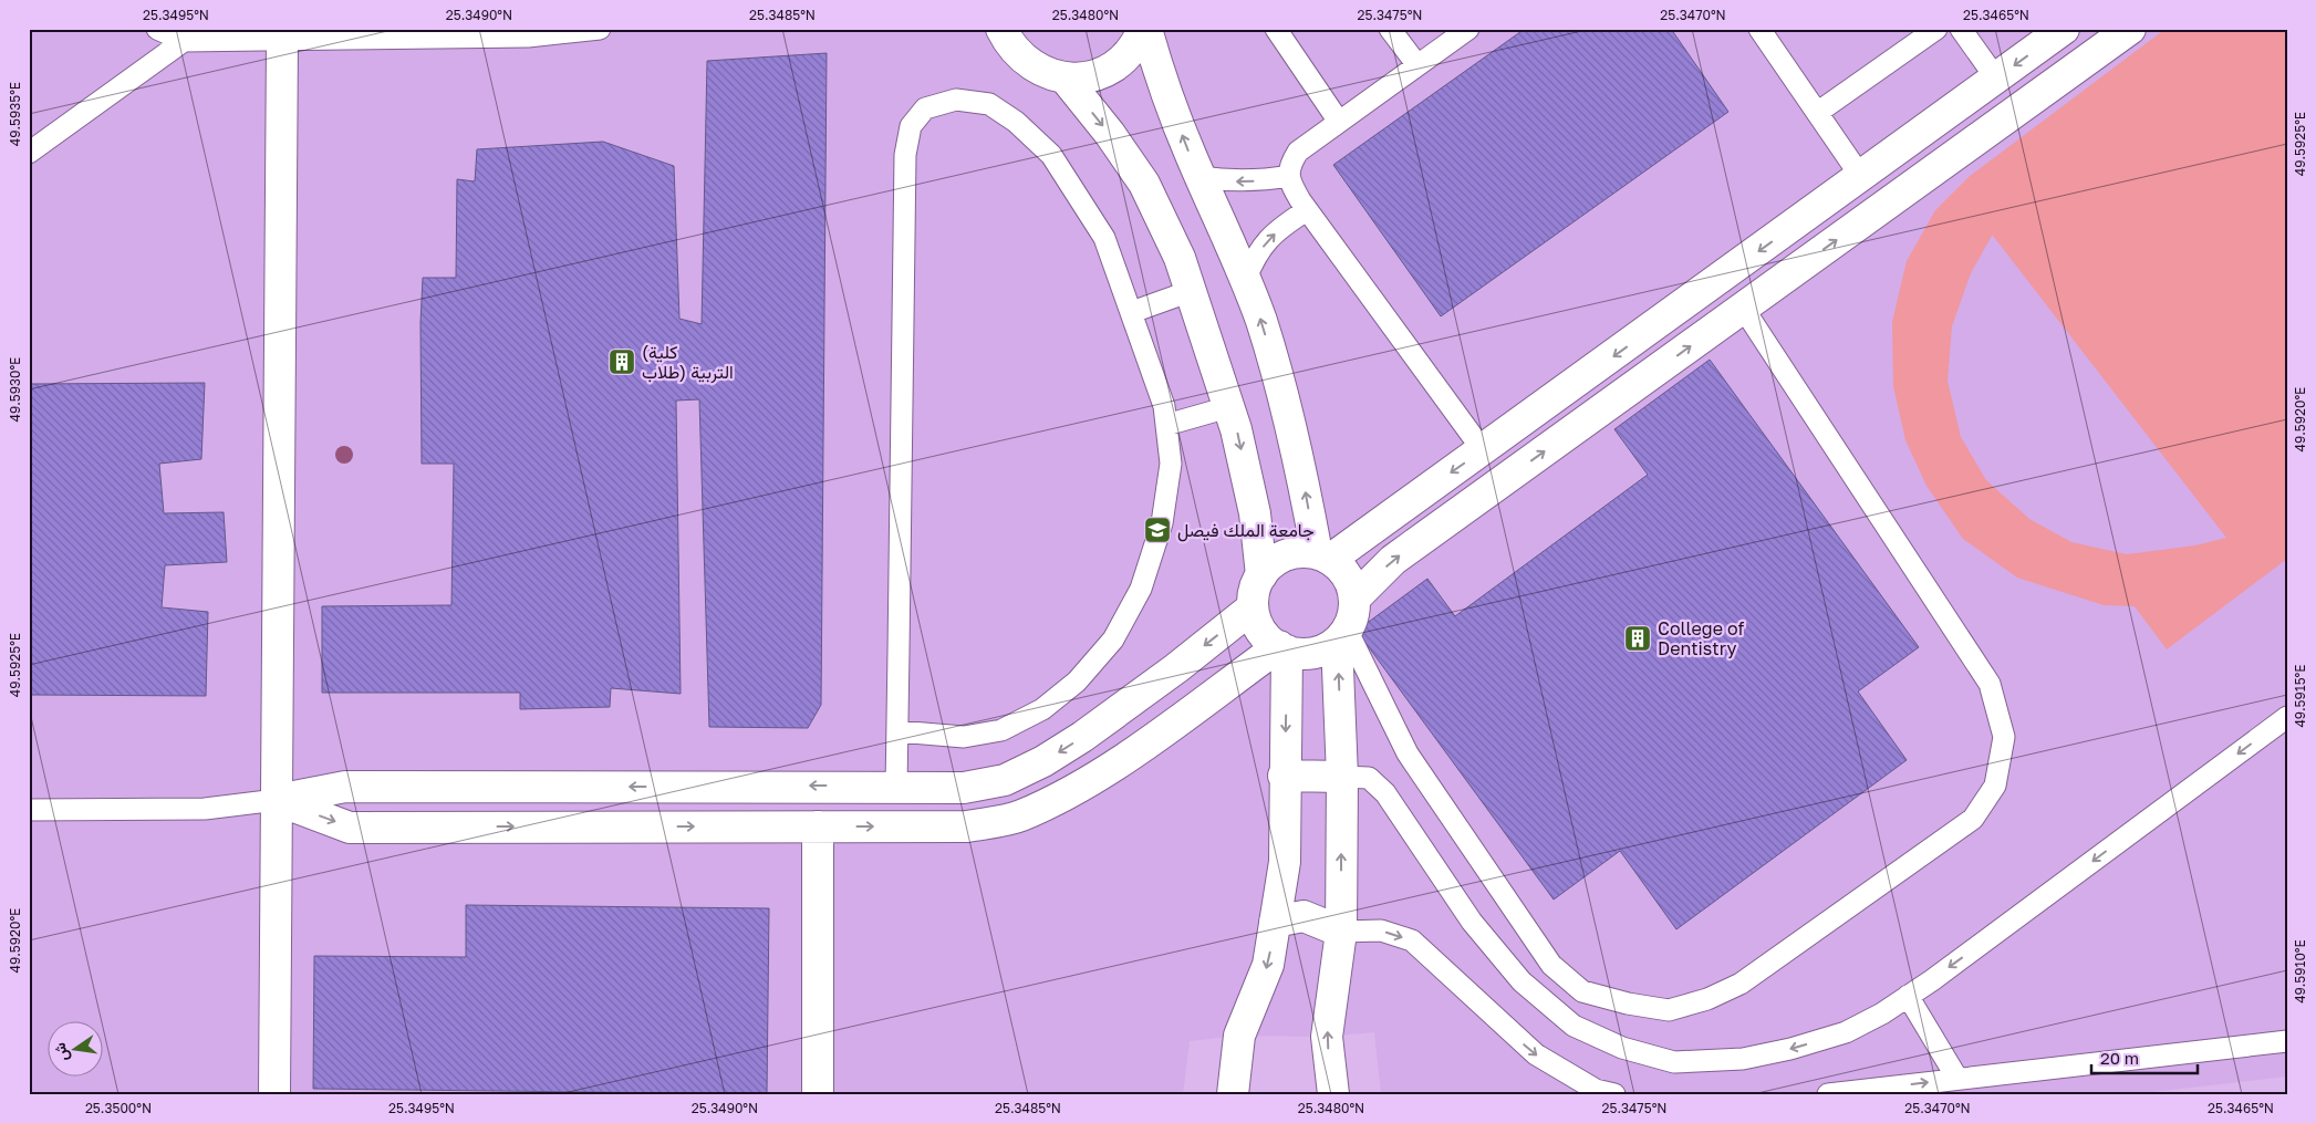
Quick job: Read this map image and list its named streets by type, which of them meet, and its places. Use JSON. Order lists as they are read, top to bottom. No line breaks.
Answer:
{"places":{"building":["(كلية التربية (طلاب","College of Dentistry"],"school or university":["جامعة الملك فيصل"]},"scale_bar":"20 m","north":"left","coordinates":["25.3495°N","25.3490°N","25.3485°N","25.3480°N","25.3475°N","25.3470°N","25.3465°N","49.5935°E","49.5925°E","49.5930°E","49.5920°E","49.5915°E","49.5910°E","25.3500°N"]}
